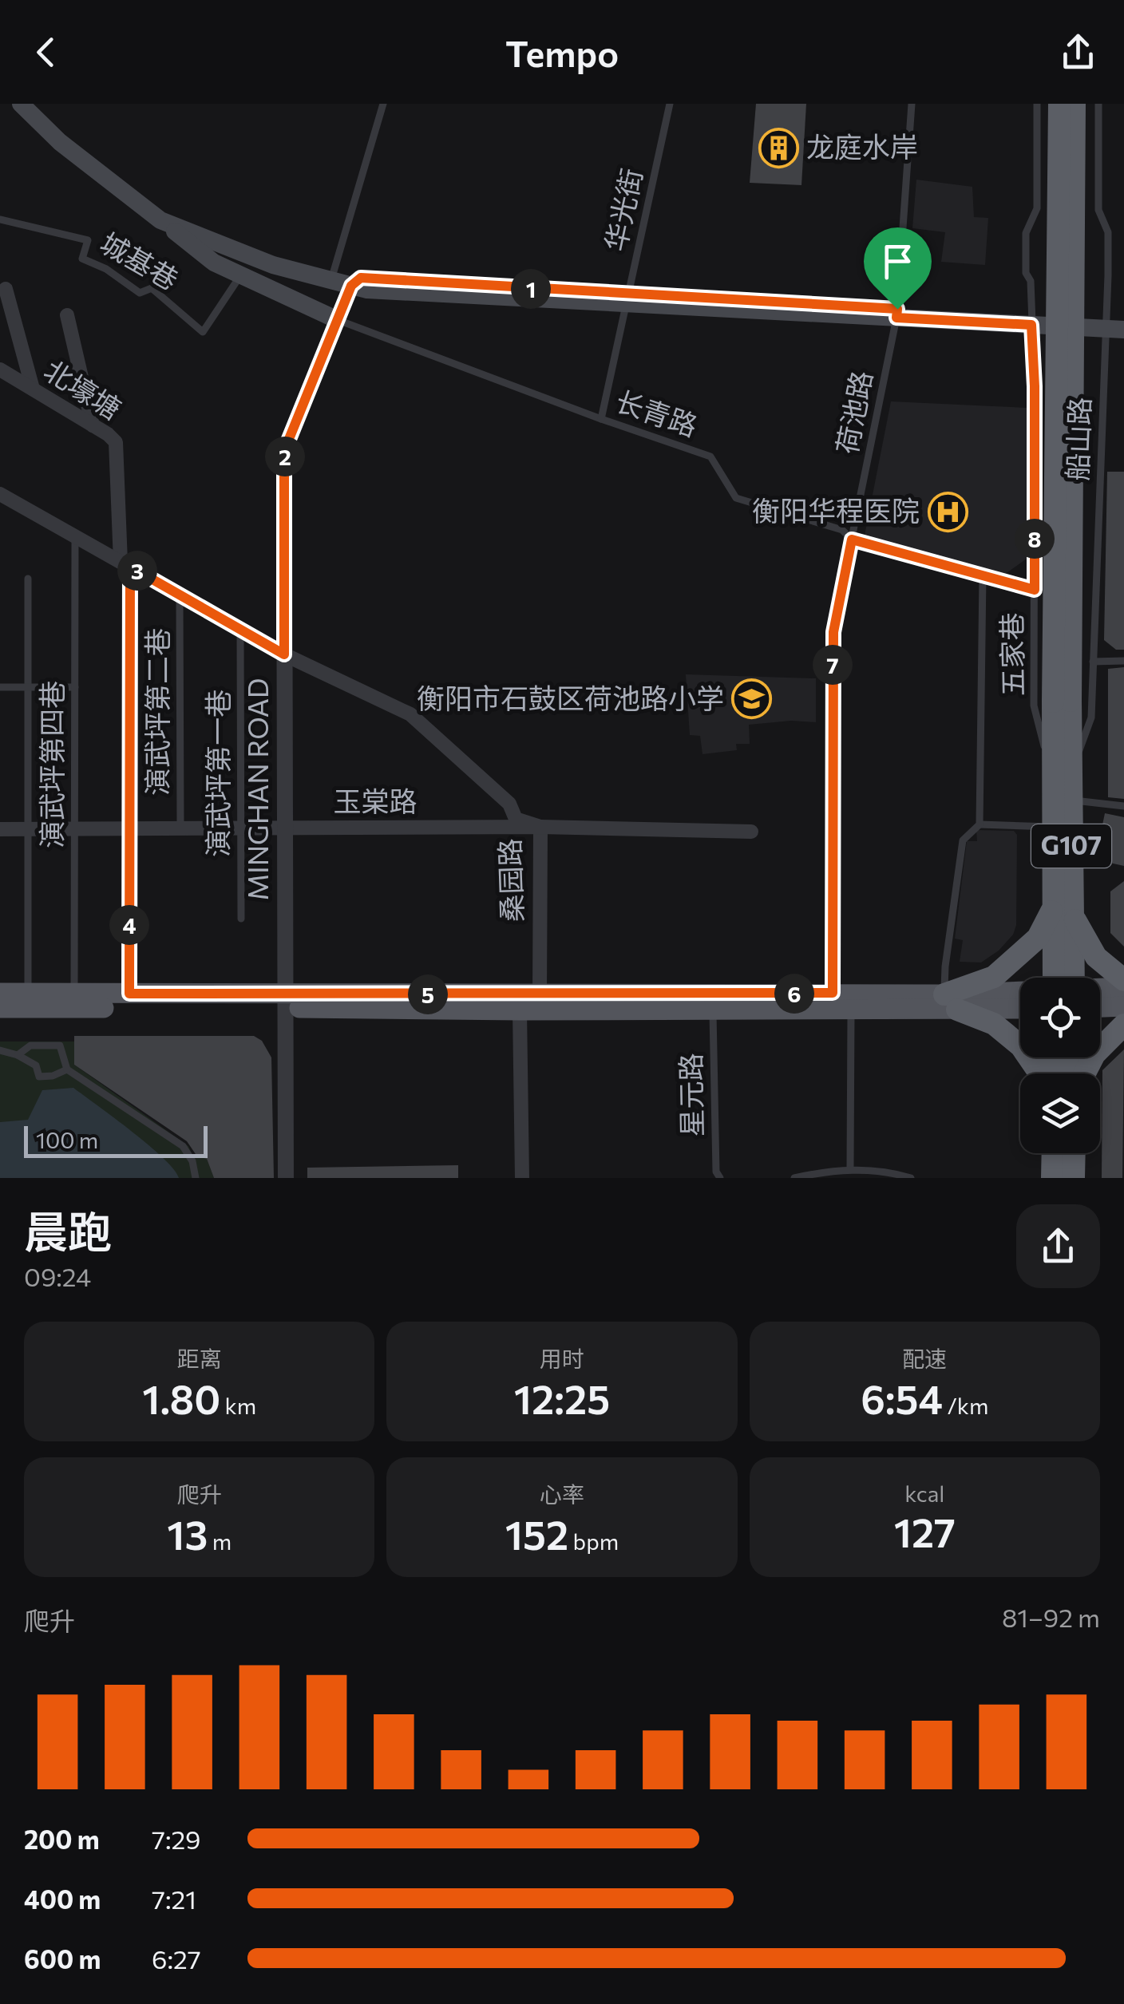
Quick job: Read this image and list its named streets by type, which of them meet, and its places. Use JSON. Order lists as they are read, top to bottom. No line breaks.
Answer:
{"streets":{"highway":["G107"],"street":["北壕塘","MINGHAN ROAD","玉棠路","桑园路"],"lane":["华光街","城基巷","荷池路","长青路","船山路","五家巷","演武坪第二巷","演武坪第四巷","演武坪第一巷","星元路"]},"crossings":[["华光街","长青路"],["北壕塘","桑园路"],["荷池路","长青路"],["长青路","五家巷"],["长青路","MINGHAN ROAD"],["船山路","五家巷"],["船山路","G107"],["五家巷","G107"],["演武坪第二巷","玉棠路"],["演武坪第二巷","桑园路"],["演武坪第四巷","玉棠路"],["演武坪第四巷","桑园路"],["演武坪第一巷","玉棠路"],["演武坪第一巷","桑园路"],["MINGHAN ROAD","玉棠路"],["MINGHAN ROAD","桑园路"],["玉棠路","桑园路"]],"places":{"building":["龙庭水岸"],"hospital":["衡阳华程医院"],"school or university":["衡阳市石鼓区荷池路小学"]},"scale_bar":"100 m","page":{"header":"Tempo","pins":["1","2","8","3","7","4","6","5"],"scale":"100 m","heading":["晨跑","09:24"],"stats":[["距离","1.80 km"],["用时","12:25"],["配速","6:54 /km"],["爬升","13 m"],["心率","152 bpm"],["kcal","127"]],"chart":["爬升","81–92 m"],"list":[{"name":"200 m","note":"7:29"},{"name":"400 m","note":"7:21"},{"name":"600 m","note":"6:27"}]}}
